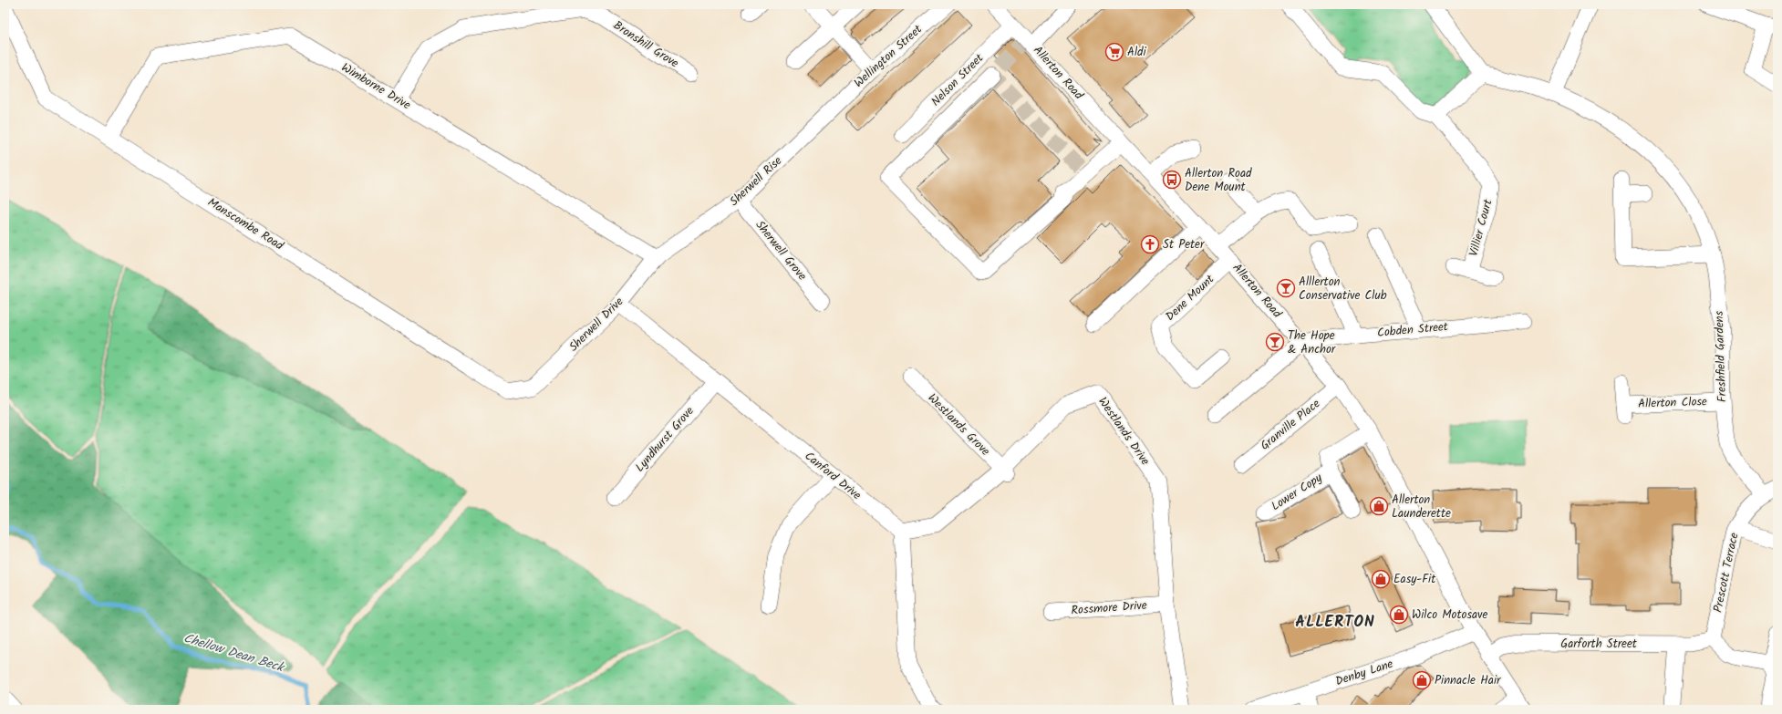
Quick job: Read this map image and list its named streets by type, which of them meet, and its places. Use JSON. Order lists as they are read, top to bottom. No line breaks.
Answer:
{"streets":{"street":["Bronshill Grove","Wellington Street","Allerton Road","Nelson Street","Wimborne Drive","Sherwell Rise","Manscombe Road","Villier Court","Sherwell Grove","Dene Mount","Sherwell Drive","Cobden Street","Freshfield Gardens","Allerton Close","Westlands Grove","Granville Place","Westlands Drive","Lyndhurst Grove","Canford Drive","Lower Copy","Prescott Terrace","Rossmore Drive","Garforth Street","Denby Lane"]},"crossings":[["Bronshill Grove","Wimborne Drive"],["Wellington Street","Sherwell Rise"],["Allerton Road","Nelson Street"],["Allerton Road","Dene Mount"],["Allerton Road","Cobden Street"],["Allerton Road","Granville Place"],["Allerton Road","Lower Copy"],["Allerton Road","Garforth Street"],["Allerton Road","Denby Lane"],["Wimborne Drive","Sherwell Rise"],["Wimborne Drive","Manscombe Road"],["Wimborne Drive","Sherwell Drive"],["Sherwell Rise","Sherwell Grove"],["Sherwell Rise","Sherwell Drive"],["Manscombe Road","Sherwell Drive"],["Sherwell Drive","Canford Drive"],["Freshfield Gardens","Allerton Close"],["Freshfield Gardens","Prescott Terrace"],["Westlands Grove","Westlands Drive"],["Westlands Drive","Canford Drive"],["Westlands Drive","Rossmore Drive"],["Lyndhurst Grove","Canford Drive"],["Prescott Terrace","Garforth Street"]],"districts":["ALLERTON"],"water":["Chellow Dean Beck"],"places":{"supermarket":["Aldi"],"bus stop":["Allerton Road Dene Mount"],"church":["St Peter"],"bar":["Alllerton Conservative Club","The Hope & Anchor"],"shop":["Allerton Launderette","Easy-Fit","Wilco Motosave","Pinnacle Hair"]}}
